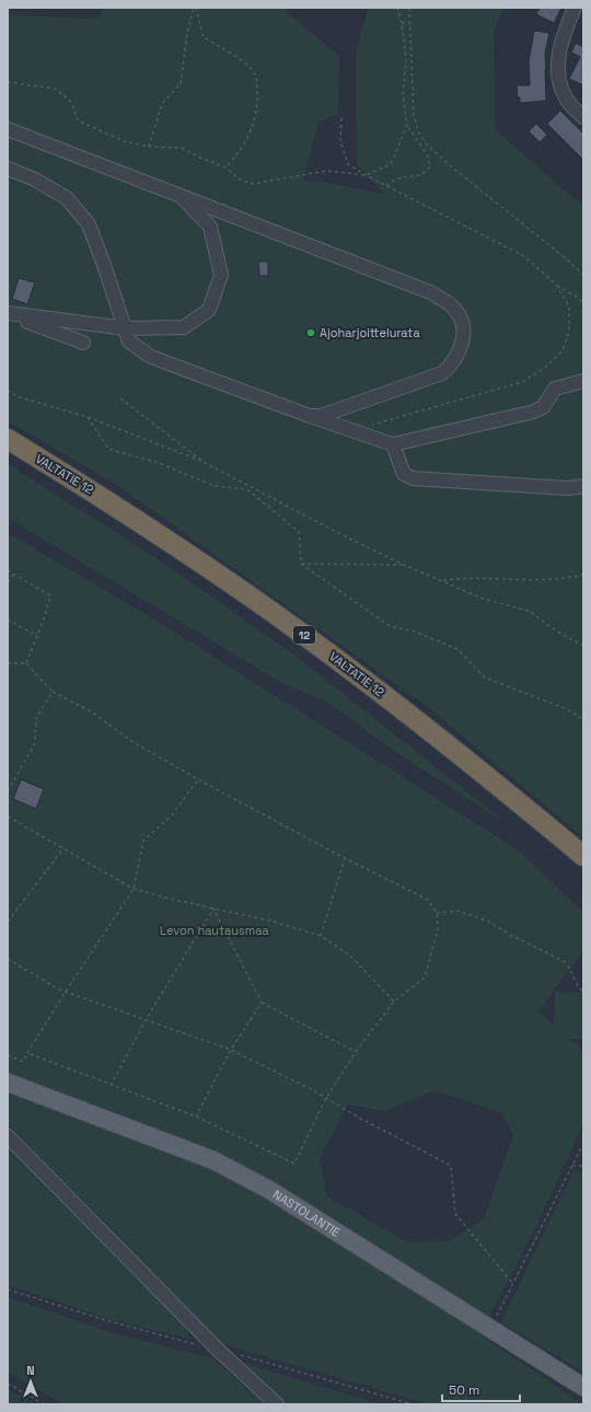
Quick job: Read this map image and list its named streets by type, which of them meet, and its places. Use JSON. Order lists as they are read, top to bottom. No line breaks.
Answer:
{"streets":{"highway":["VALTATIE 12","12"],"main road":["NASTOLANTIE"]},"parks":["Levon hautausmaa"],"places":["Ajoharjoittelurata"],"scale_bar":"50 m","north":"top"}
